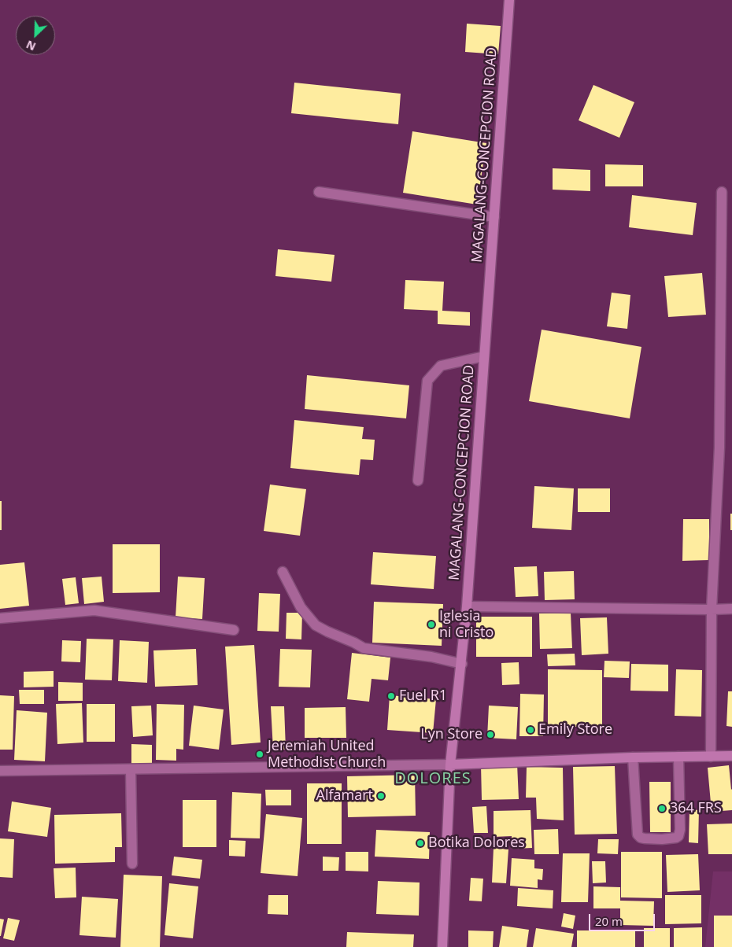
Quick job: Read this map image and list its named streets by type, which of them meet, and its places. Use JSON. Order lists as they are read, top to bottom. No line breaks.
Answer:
{"streets":{"main road":["MAGALANG-CONCEPCION ROAD"]},"districts":["DOLORES"],"places":["Iglesia ni Cristo","Fuel R1","Emily Store","Lyn Store","Jeremiah United Methodist Church","Alfamart","364 FRS","Botika Dolores"],"scale_bar":"20 m","north":"bottom left"}
